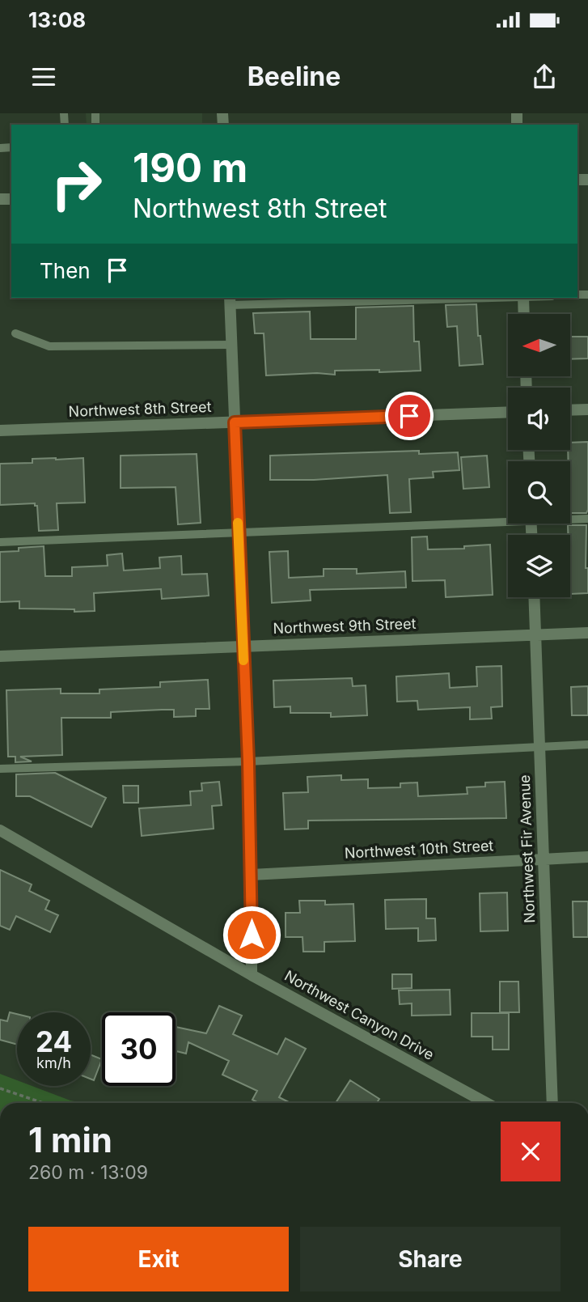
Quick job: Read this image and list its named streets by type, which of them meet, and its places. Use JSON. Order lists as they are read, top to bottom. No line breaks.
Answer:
{"streets":{"street":["Northwest 8th Street","Northwest 9th Street","Northwest Fir Avenue","Northwest 10th Street","Northwest Canyon Drive"]},"crossings":[["Northwest 9th Street","Northwest Fir Avenue"],["Northwest Fir Avenue","Northwest 10th Street"]],"north":"left","page":{"status":"13:08","header":"Beeline","turn":["190 m","Northwest 8th Street"],"then":"Then","speed":"24 km/h","limit":"30","heading":["1 min","260 m · 13:09"],"buttons":["Exit","Share"]}}
